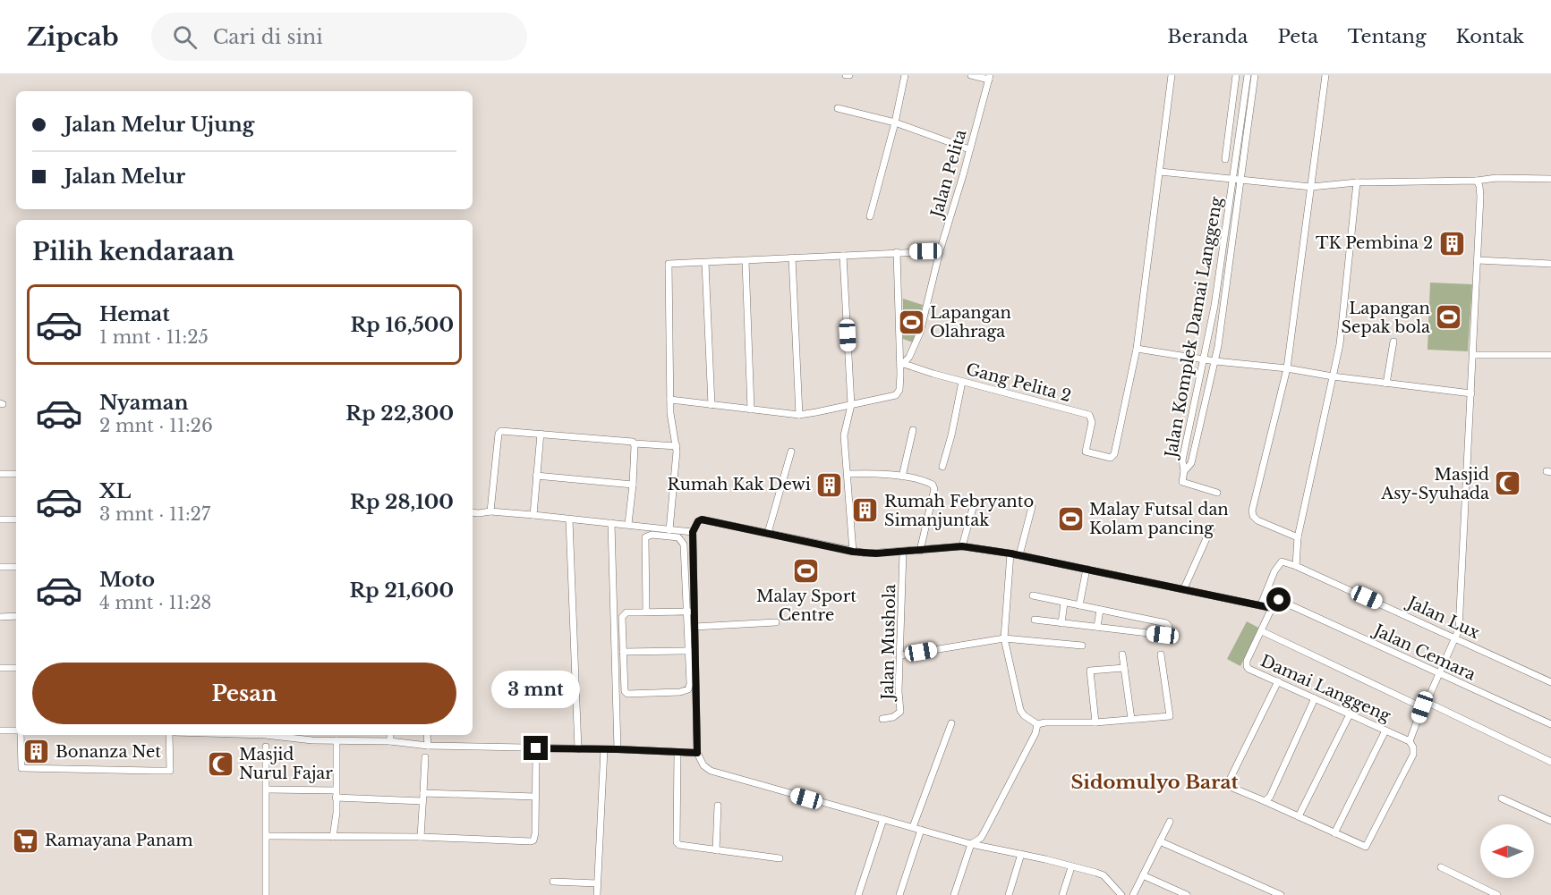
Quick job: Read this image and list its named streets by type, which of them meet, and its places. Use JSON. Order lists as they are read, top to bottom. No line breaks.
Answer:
{"streets":{"street":["Jalan Pelita","Jalan Komplek Damai Langgeng","Gang Pelita 2","Jalan Lux","Jalan Mushola","Jalan Cemara","Damai Langgeng"]},"crossings":[["Jalan Pelita","Gang Pelita 2"],["Jalan Mushola","Jalan Cemara"],["Jalan Cemara","Damai Langgeng"]],"districts":["Sidomulyo Barat"],"places":{"building":["TK Pembina 2","Rumah Kak Dewi","Rumah Febryanto Simanjuntak","Bonanza Net"],"sports":["Lapangan Sepak bola","Lapangan Olahraga","Malay Futsal dan Kolam pancing","Malay Sport Centre"],"mosque":["Masjid Asy-Syuhada","Masjid Nurul Fajar"],"supermarket":["Ramayana Panam"]},"north":"left","page":{"header":"Zipcab","search":"Cari di sini","nav":["Beranda","Peta","Tentang","Kontak"],"banner":["Jalan Melur Ujung","Jalan Melur"],"heading":"Pilih kendaraan","list":[{"name":"Hemat","note":"1 mnt · 11:25","value":"Rp 16,500"},{"name":"Nyaman","note":"2 mnt · 11:26","value":"Rp 22,300"},{"name":"XL","note":"3 mnt · 11:27","value":"Rp 28,100"},{"name":"Moto","note":"4 mnt · 11:28","value":"Rp 21,600"}],"buttons":"Pesan","bubble":"3 mnt"}}
